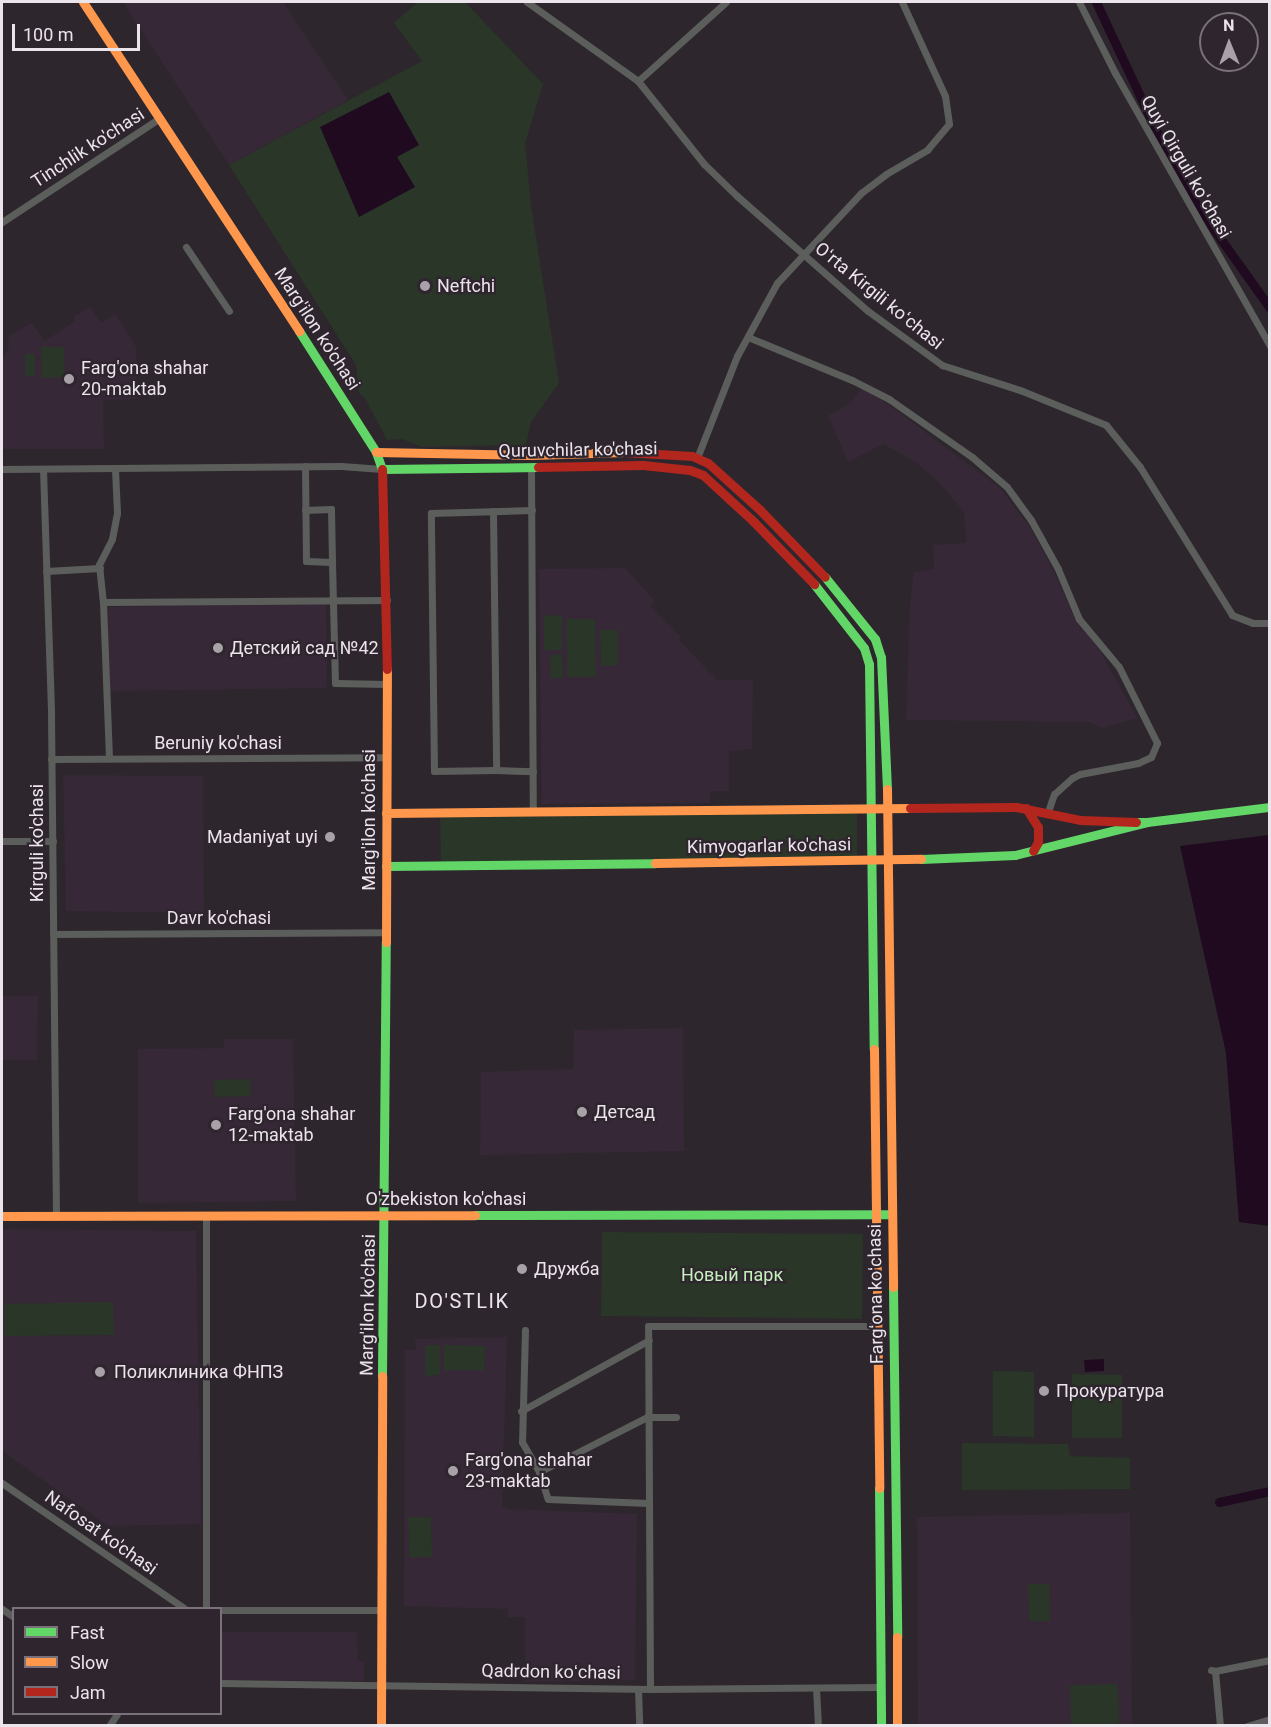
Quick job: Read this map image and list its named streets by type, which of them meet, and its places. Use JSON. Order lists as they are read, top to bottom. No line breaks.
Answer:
{"streets":{"street":["Tinchlik ko'chasi","Quyi Qirguli koʻchasi","Oʻrta Kirgili koʻchasi","Marg'ilon ko'chasi","Quruvchilar ko'chasi","Beruniy ko'chasi","Kirguli ko'chasi","Kimyogarlar ko'chasi","Davr ko'chasi","O'zbekiston ko'chasi","Fargʻona koʻchasi","Nafosat ko'chasi","Qadrdon koʻchasi"]},"crossings":[["Tinchlik ko'chasi","Marg'ilon ko'chasi"],["Marg'ilon ko'chasi","Quruvchilar ko'chasi"],["Marg'ilon ko'chasi","Beruniy ko'chasi"],["Marg'ilon ko'chasi","Kimyogarlar ko'chasi"],["Marg'ilon ko'chasi","Davr ko'chasi"],["Marg'ilon ko'chasi","O'zbekiston ko'chasi"],["Marg'ilon ko'chasi","Qadrdon koʻchasi"],["Quruvchilar ko'chasi","Kirguli ko'chasi"],["Quruvchilar ko'chasi","Kimyogarlar ko'chasi"],["Quruvchilar ko'chasi","Fargʻona koʻchasi"],["Beruniy ko'chasi","Kirguli ko'chasi"],["Kirguli ko'chasi","Davr ko'chasi"],["Kirguli ko'chasi","O'zbekiston ko'chasi"],["Kimyogarlar ko'chasi","Fargʻona koʻchasi"],["O'zbekiston ko'chasi","Fargʻona koʻchasi"],["Fargʻona koʻchasi","Qadrdon koʻchasi"]],"districts":["DO'STLIK"],"parks":["Новый парк"],"places":["Neftchi","Farg'ona shahar 20-maktab","Детский сад №42","Madaniyat uyi","Детсад","Farg'ona shahar 12-maktab","Дружба","Поликлиника ФНПЗ","Прокуратура","Farg'ona shahar 23-maktab"],"legend":["Fast","Slow","Jam"],"scale_bar":"100 m","north":"top"}
